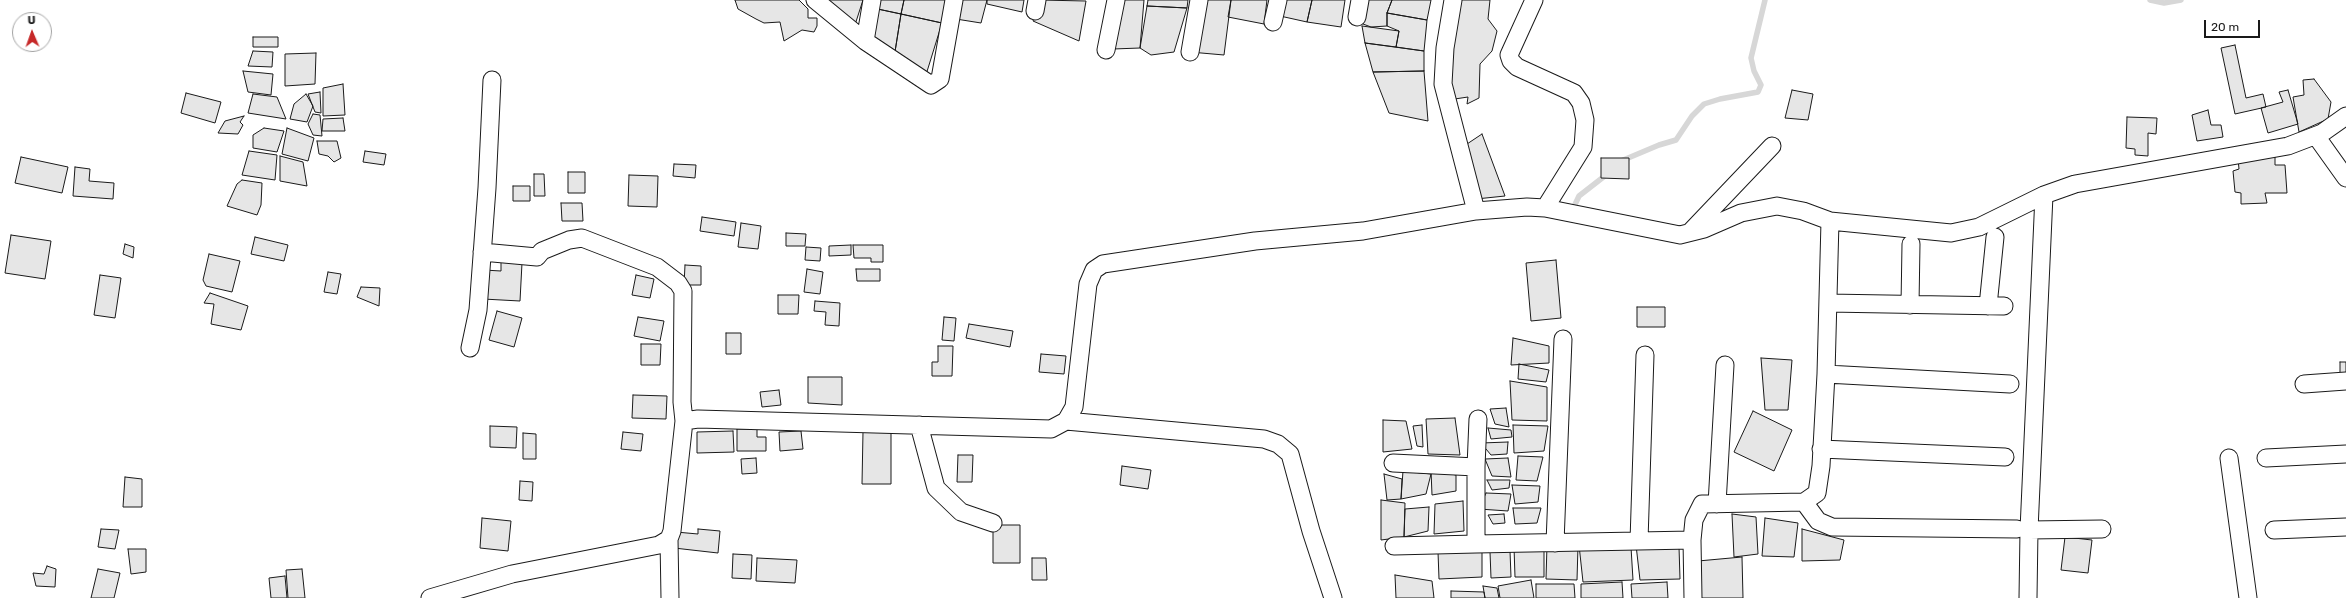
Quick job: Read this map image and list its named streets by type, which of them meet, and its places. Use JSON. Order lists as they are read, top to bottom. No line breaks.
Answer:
{"scale_bar":"20 m","north":"top"}
